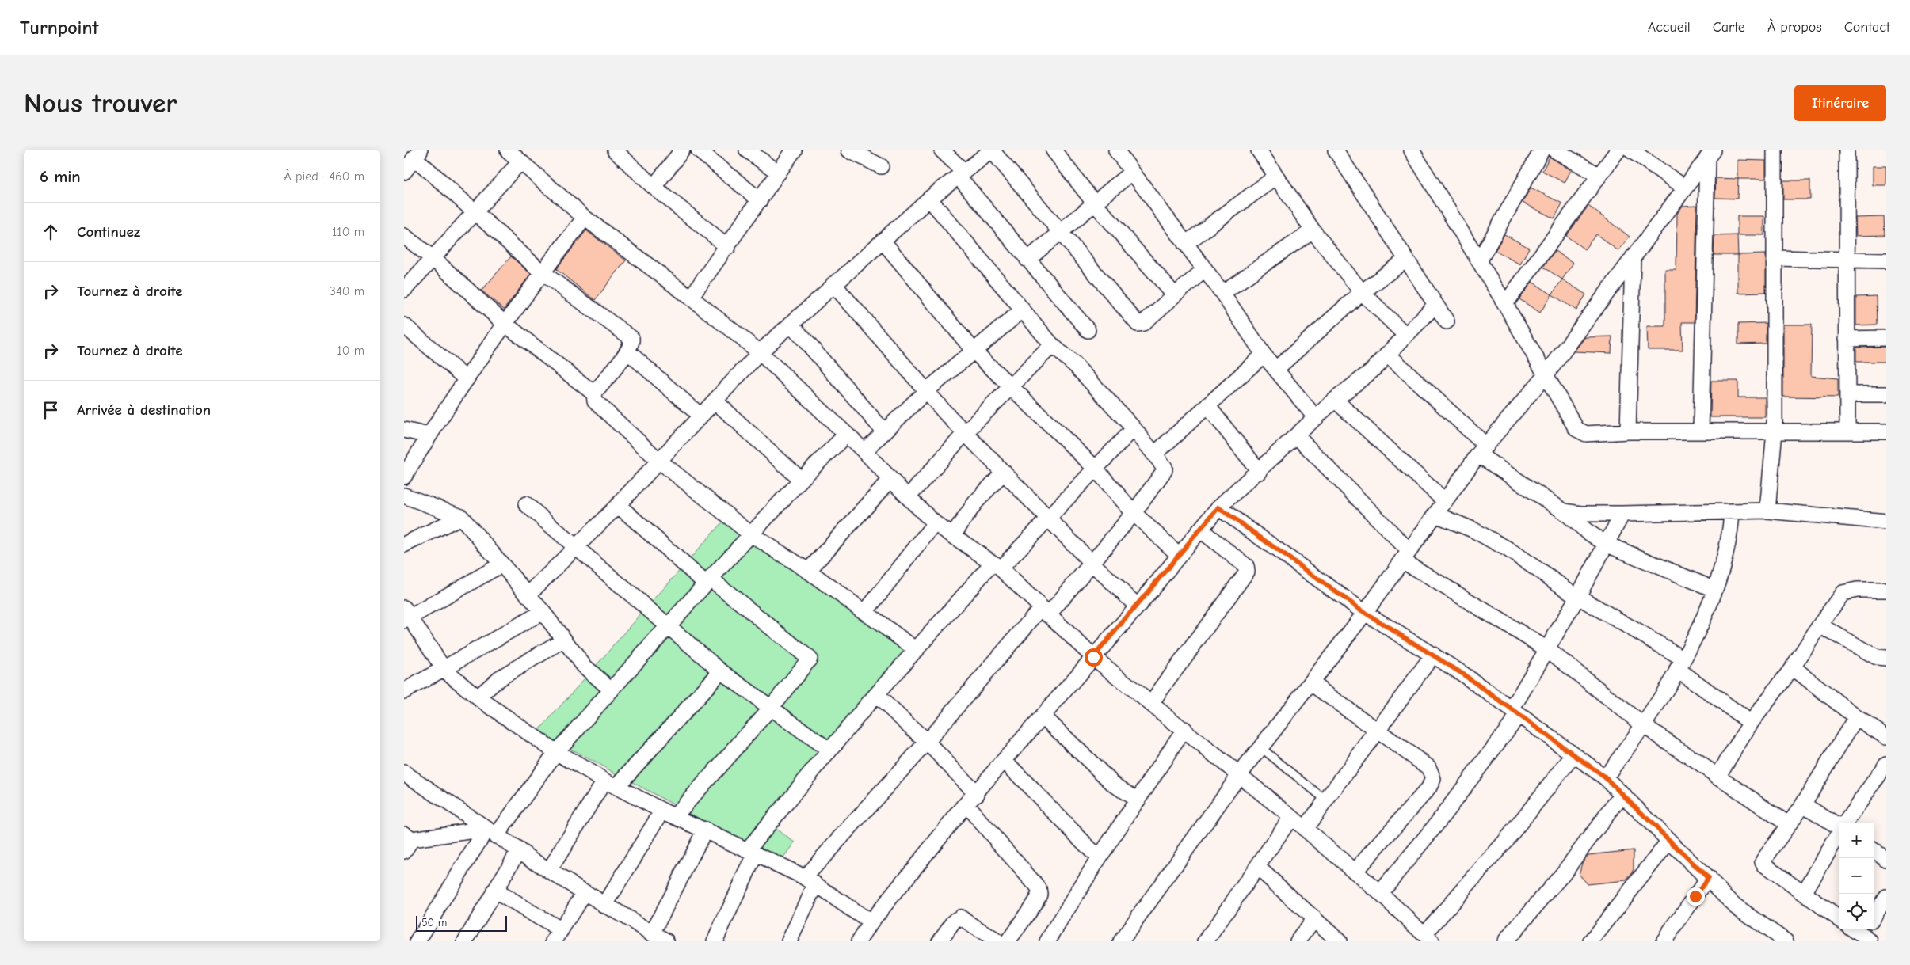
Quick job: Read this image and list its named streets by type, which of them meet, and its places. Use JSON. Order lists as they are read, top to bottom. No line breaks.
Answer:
{"scale_bar":"50 m","page":{"header":"Turnpoint","nav":["Accueil","Carte","À propos","Contact"],"buttons":"Itinéraire","title":"Nous trouver","heading":["6 min","À pied · 460 m"],"list":[["Continuez","110 m"],["Tournez à droite","340 m"],["Tournez à droite","10 m"],"Arrivée à destination"],"map_buttons":["+","−"],"scale":"50 m"}}
